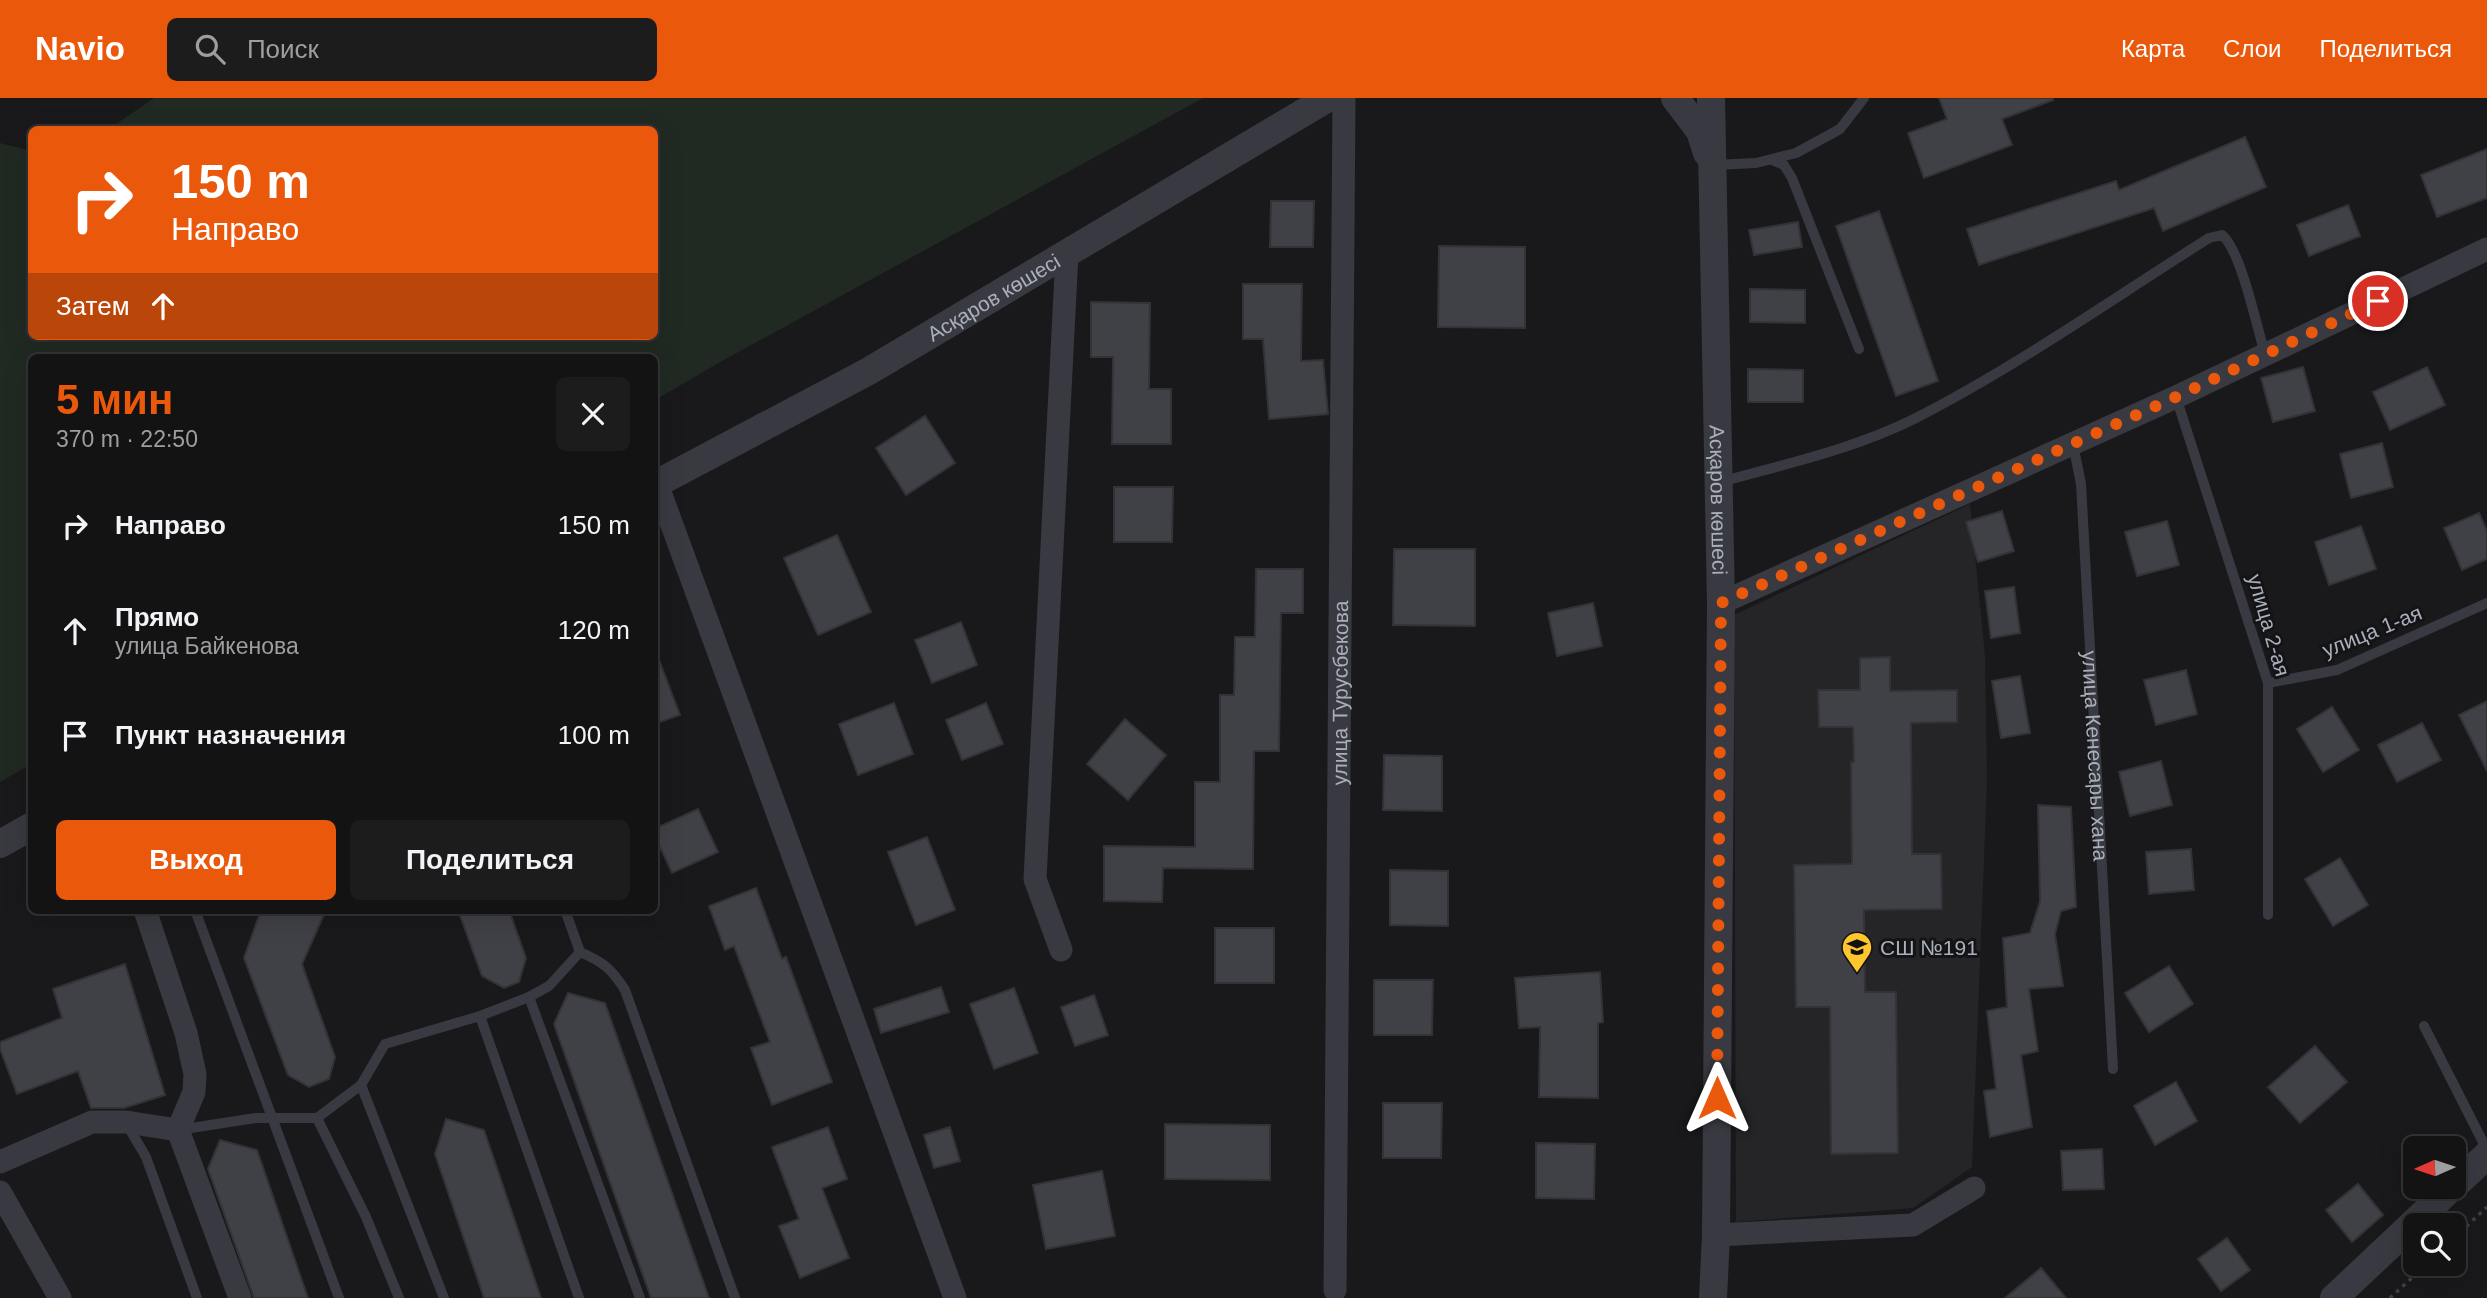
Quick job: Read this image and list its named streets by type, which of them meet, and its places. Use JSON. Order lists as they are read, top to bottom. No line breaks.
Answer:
{"streets":{"street":["Асқаров көшесі","улица Турусбекова"],"lane":["улица 2-ая","улица 1-ая","улица Кенесары хана"]},"crossings":[["улица 2-ая","улица 1-ая"]],"places":{"school or university":["СШ №191"]},"north":"left","page":{"header":"Navio","search":"Поиск","nav":["Карта","Слои","Поделиться"],"turn":["150 m","Направо"],"then":"Затем","heading":["5 мин","370 m · 22:50"],"list":[{"name":"Направо","value":"150 m"},{"name":"Прямо","note":"улица Байкенова","value":"120 m"},{"name":"Пункт назначения","value":"100 m"}],"buttons":["Выход","Поделиться"]}}
